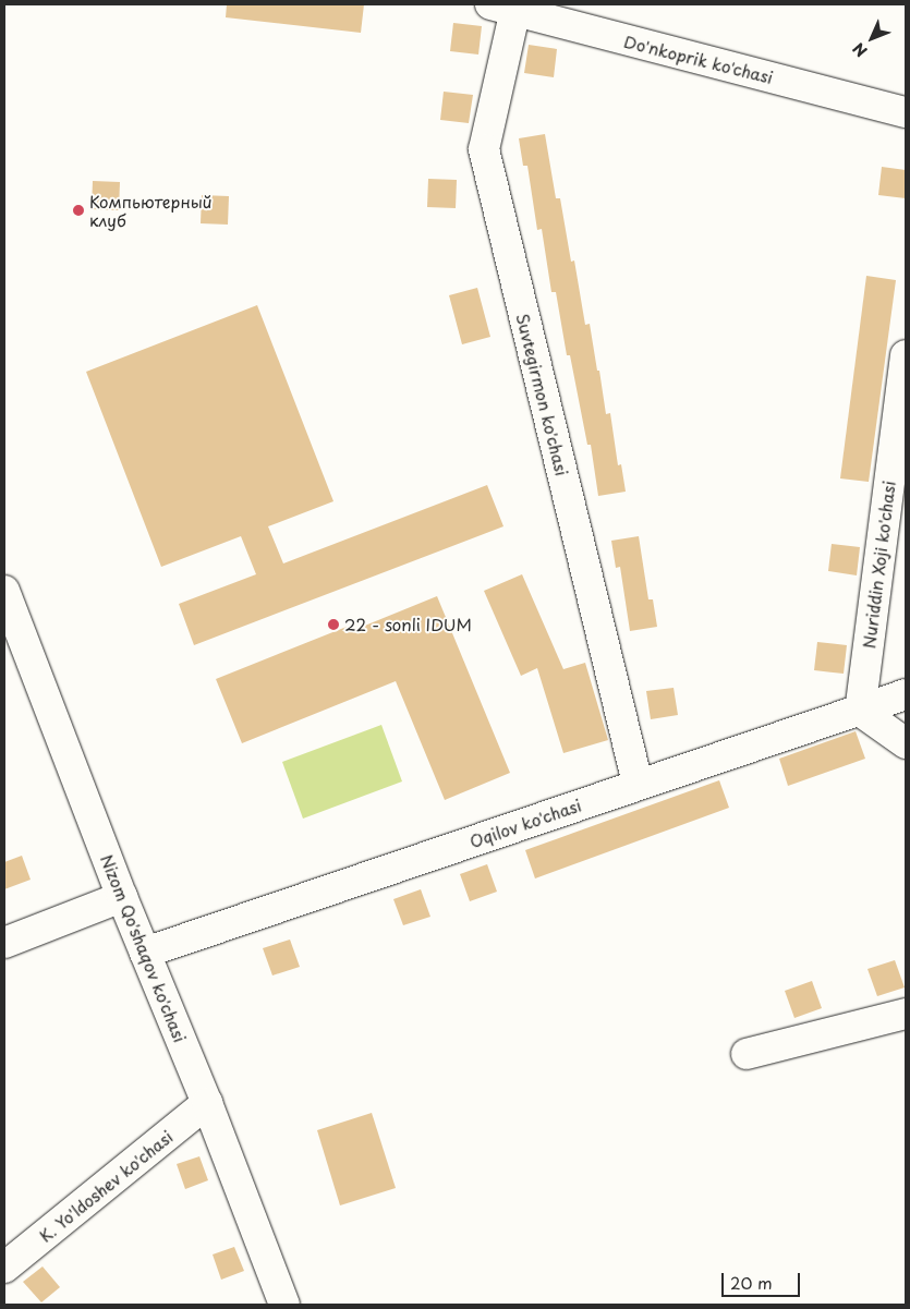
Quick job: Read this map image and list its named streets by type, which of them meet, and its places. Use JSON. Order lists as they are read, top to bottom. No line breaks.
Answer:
{"streets":{"street":["Do'nkoprik ko'chasi","Suvtegirmon ko'chasi","Nuriddin Xoji ko'chasi","Oqilov ko'chasi","Nizom Qo'shaqov ko'chasi","K. Yo'ldoshev ko'chasi"]},"crossings":[["Do'nkoprik ko'chasi","Suvtegirmon ko'chasi"],["Suvtegirmon ko'chasi","Oqilov ko'chasi"],["Nuriddin Xoji ko'chasi","Oqilov ko'chasi"],["Oqilov ko'chasi","Nizom Qo'shaqov ko'chasi"],["Nizom Qo'shaqov ko'chasi","K. Yo'ldoshev ko'chasi"]],"places":["Компьютерный клуб","22 - sonli IDUM"],"scale_bar":"20 m","north":"bottom left"}
